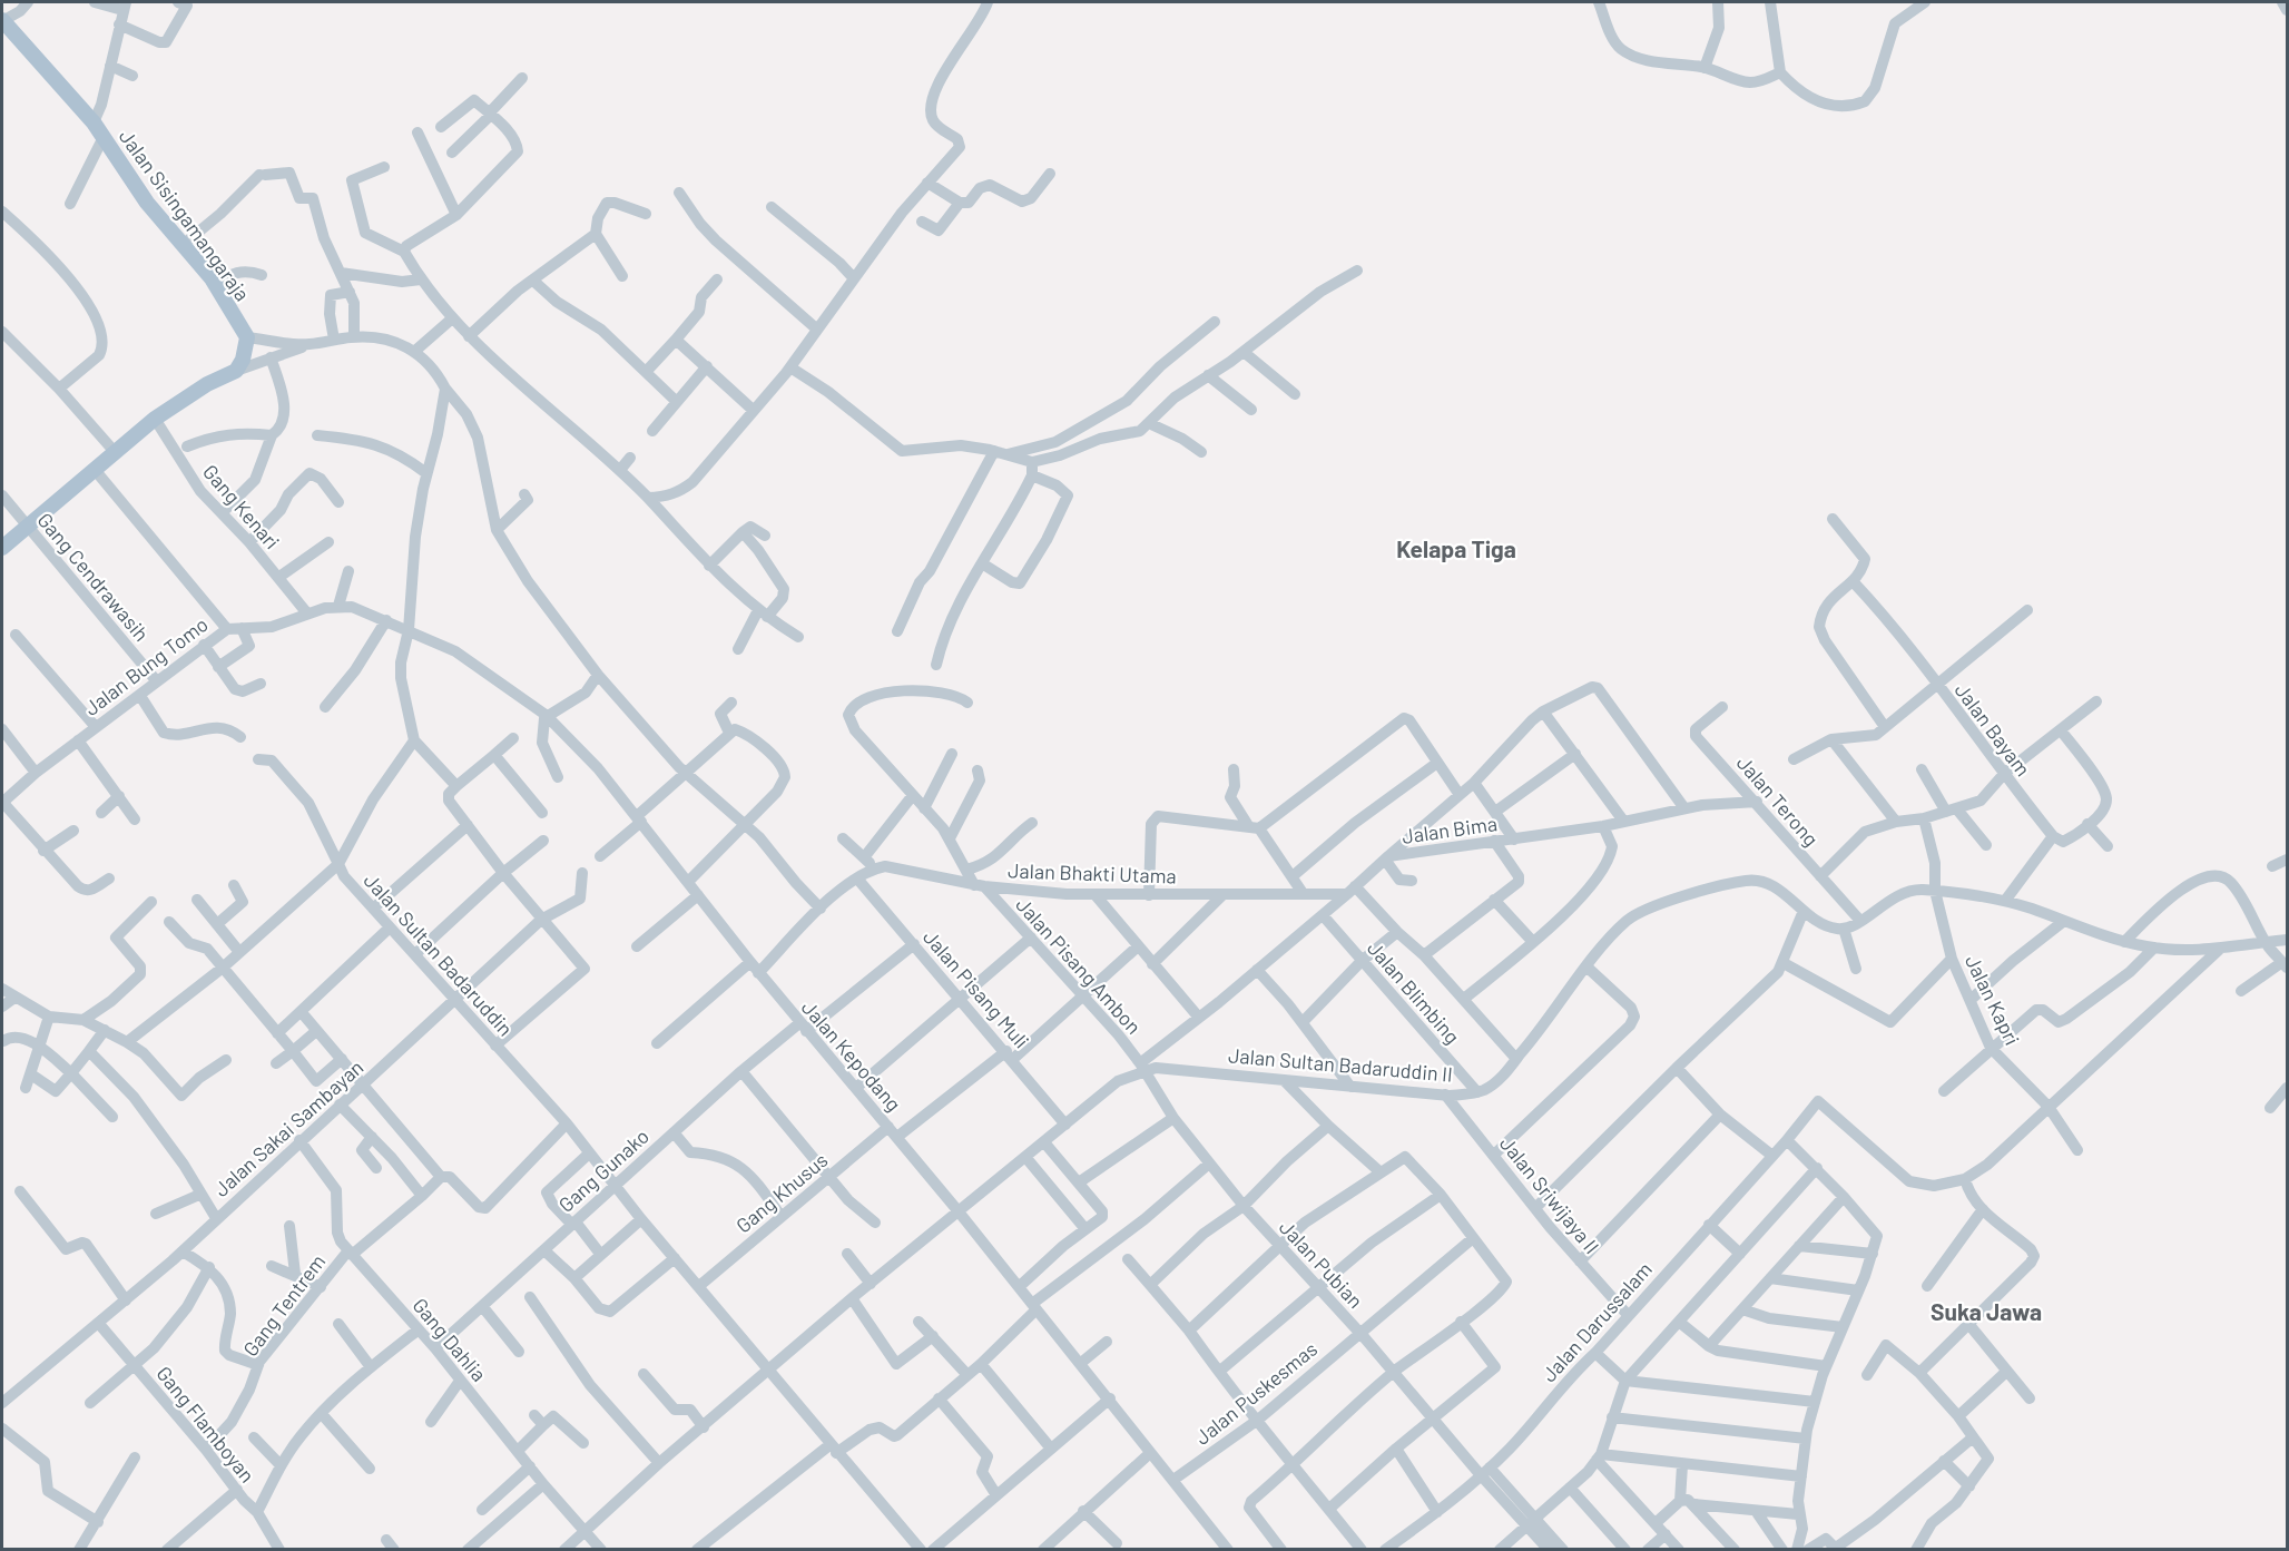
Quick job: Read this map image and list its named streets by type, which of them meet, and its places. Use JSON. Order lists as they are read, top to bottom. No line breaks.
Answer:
{"streets":{"main road":["Jalan Sisingamangaraja"],"street":["Gang Kenari","Gang Cendrawasih","Jalan Bung Tomo","Jalan Bayam","Jalan Terong","Jalan Bima","Jalan Bhakti Utama","Jalan Sultan Badaruddin","Jalan Pisang Ambon","Jalan Pisang Muli","Jalan Blimbing","Jalan Kapri","Jalan Kepodang","Jalan Sultan Badaruddin II","Jalan Sakai Sambayan","Gang Gunako","Gang Khusus","Jalan Sriwijaya II","Jalan Pubian","Gang Tentrem","Jalan Darussalam","Gang Dahlia","Jalan Puskesmas","Gang Flamboyan"]},"crossings":[["Gang Kenari","Jalan Bung Tomo"],["Gang Cendrawasih","Jalan Bung Tomo"],["Jalan Bung Tomo","Jalan Kepodang"],["Jalan Terong","Jalan Bima"],["Jalan Bima","Jalan Bhakti Utama"],["Jalan Bima","Jalan Pisang Ambon"],["Jalan Bima","Jalan Blimbing"],["Jalan Bima","Jalan Sultan Badaruddin II"],["Jalan Bima","Jalan Pubian"],["Jalan Bhakti Utama","Jalan Pisang Ambon"],["Jalan Sultan Badaruddin","Jalan Sultan Badaruddin II"],["Jalan Sultan Badaruddin","Jalan Sakai Sambayan"],["Jalan Sultan Badaruddin","Gang Gunako"],["Jalan Sultan Badaruddin","Gang Khusus"],["Jalan Pisang Ambon","Jalan Sultan Badaruddin II"],["Jalan Pisang Ambon","Gang Khusus"],["Jalan Pisang Ambon","Jalan Pubian"],["Jalan Pisang Muli","Jalan Sultan Badaruddin II"],["Jalan Pisang Muli","Gang Gunako"],["Jalan Pisang Muli","Gang Khusus"],["Jalan Blimbing","Jalan Sultan Badaruddin II"],["Jalan Kepodang","Jalan Sultan Badaruddin II"],["Jalan Kepodang","Gang Gunako"],["Jalan Kepodang","Gang Khusus"],["Jalan Kepodang","Jalan Puskesmas"],["Jalan Sultan Badaruddin II","Jalan Sriwijaya II"],["Jalan Sultan Badaruddin II","Jalan Pubian"],["Jalan Sultan Badaruddin II","Gang Dahlia"],["Jalan Sakai Sambayan","Gang Dahlia"],["Jalan Sakai Sambayan","Gang Flamboyan"],["Gang Gunako","Gang Dahlia"],["Jalan Sriwijaya II","Jalan Darussalam"],["Jalan Pubian","Jalan Darussalam"],["Jalan Pubian","Jalan Puskesmas"],["Gang Tentrem","Gang Dahlia"],["Gang Tentrem","Gang Flamboyan"]],"districts":["Kelapa Tiga","Suka Jawa"]}
